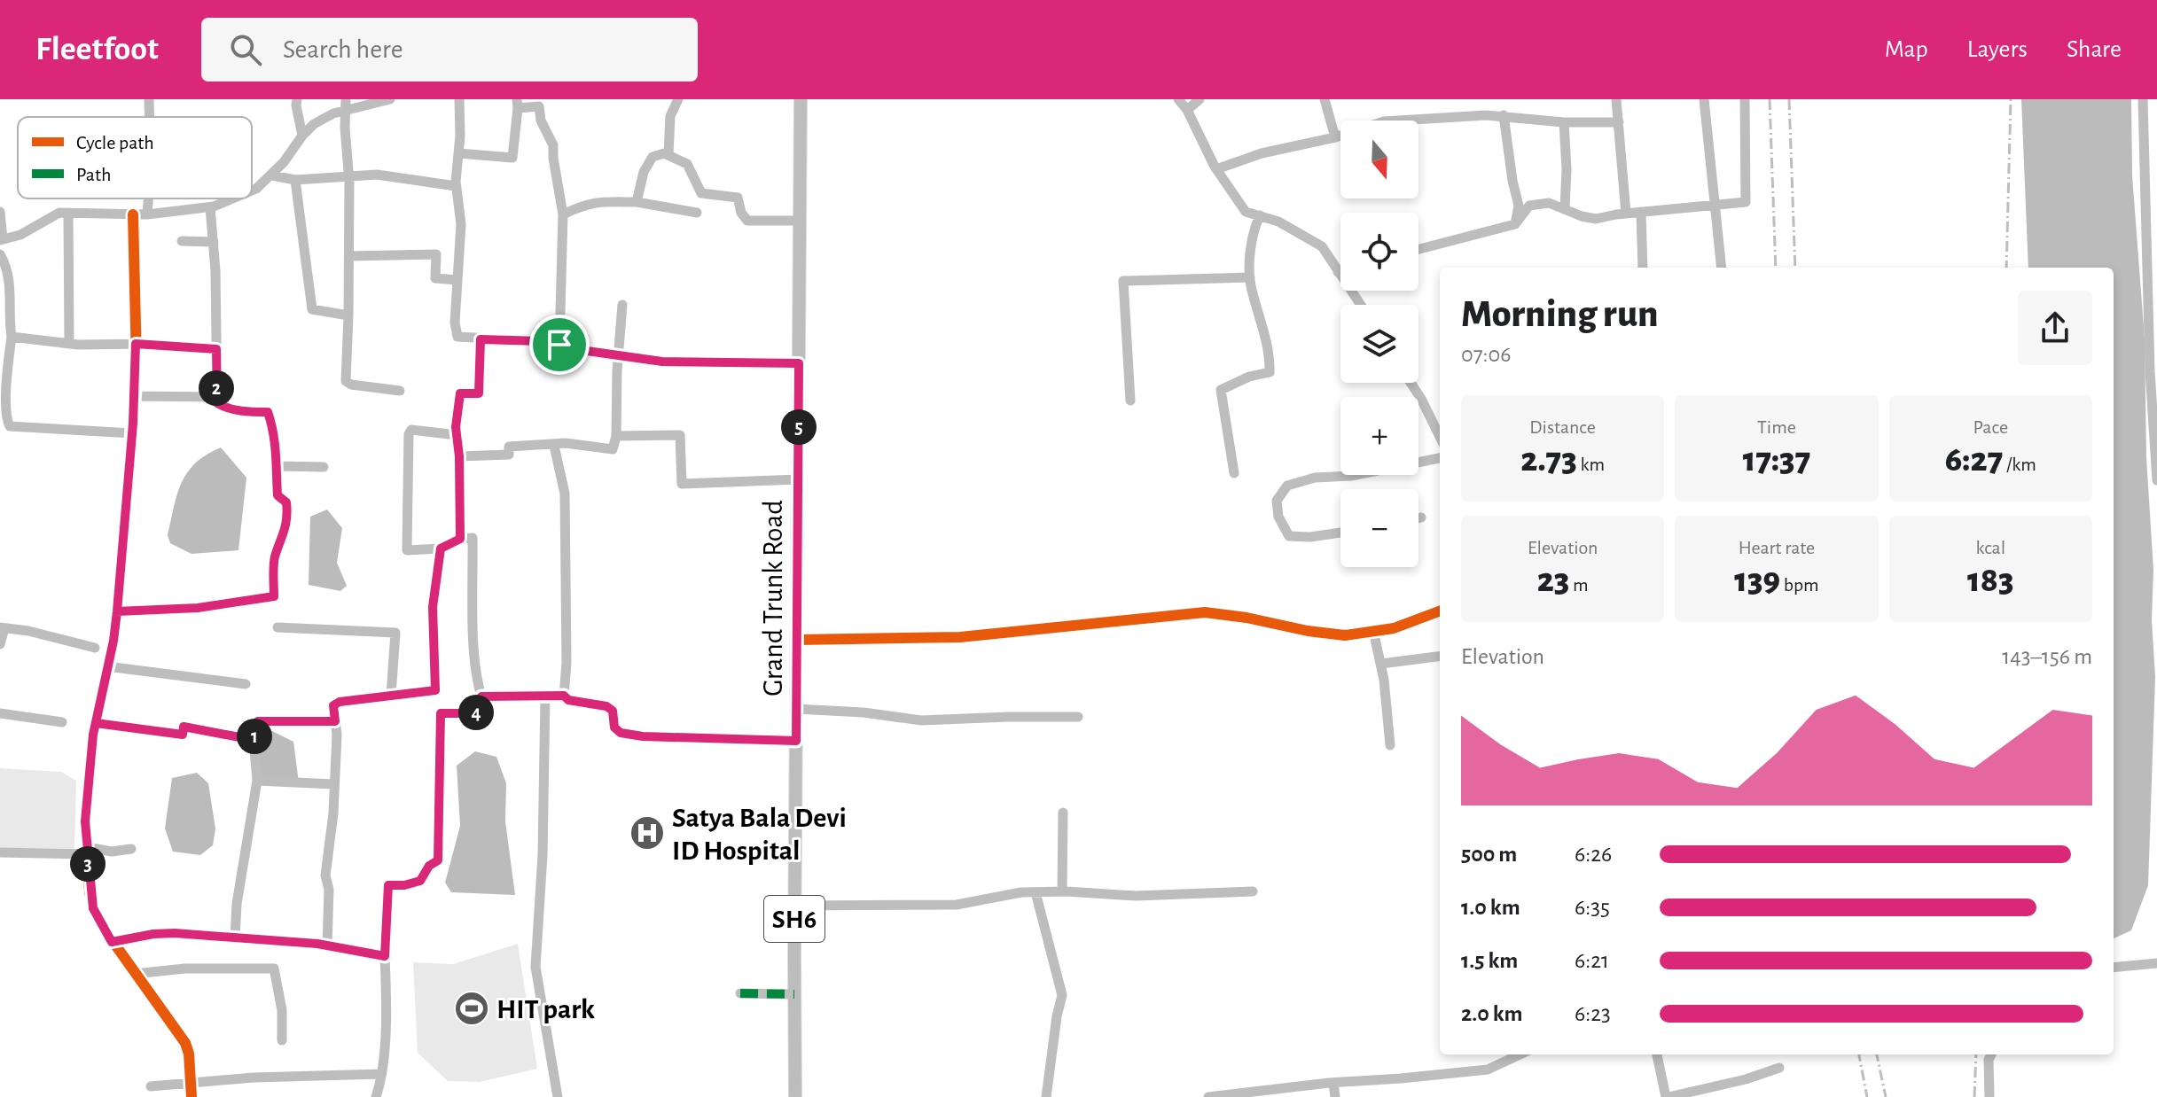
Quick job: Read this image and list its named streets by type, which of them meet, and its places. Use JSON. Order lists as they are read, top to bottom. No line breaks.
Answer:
{"streets":{"main road":["Grand Trunk Road","SH6"]},"places":{"hospital":["Satya Bala Devi ID Hospital"],"sports":["HIT park"]},"legend":["Cycle path","Path"],"north":"bottom","page":{"header":"Fleetfoot","search":"Search here","nav":["Map","Layers","Share"],"map_buttons":["+","−"],"heading":["Morning run","07:06"],"pins":["2","5","4","1","3"],"stats":[["Distance","2.73 km"],["Time","17:37"],["Pace","6:27 /km"],["Elevation","23 m"],["Heart rate","139 bpm"],["kcal","183"]],"chart":["Elevation","143–156 m"],"list":[{"name":"500 m","note":"6:26"},{"name":"1.0 km","note":"6:35"},{"name":"1.5 km","note":"6:21"},{"name":"2.0 km","note":"6:23"}]}}
